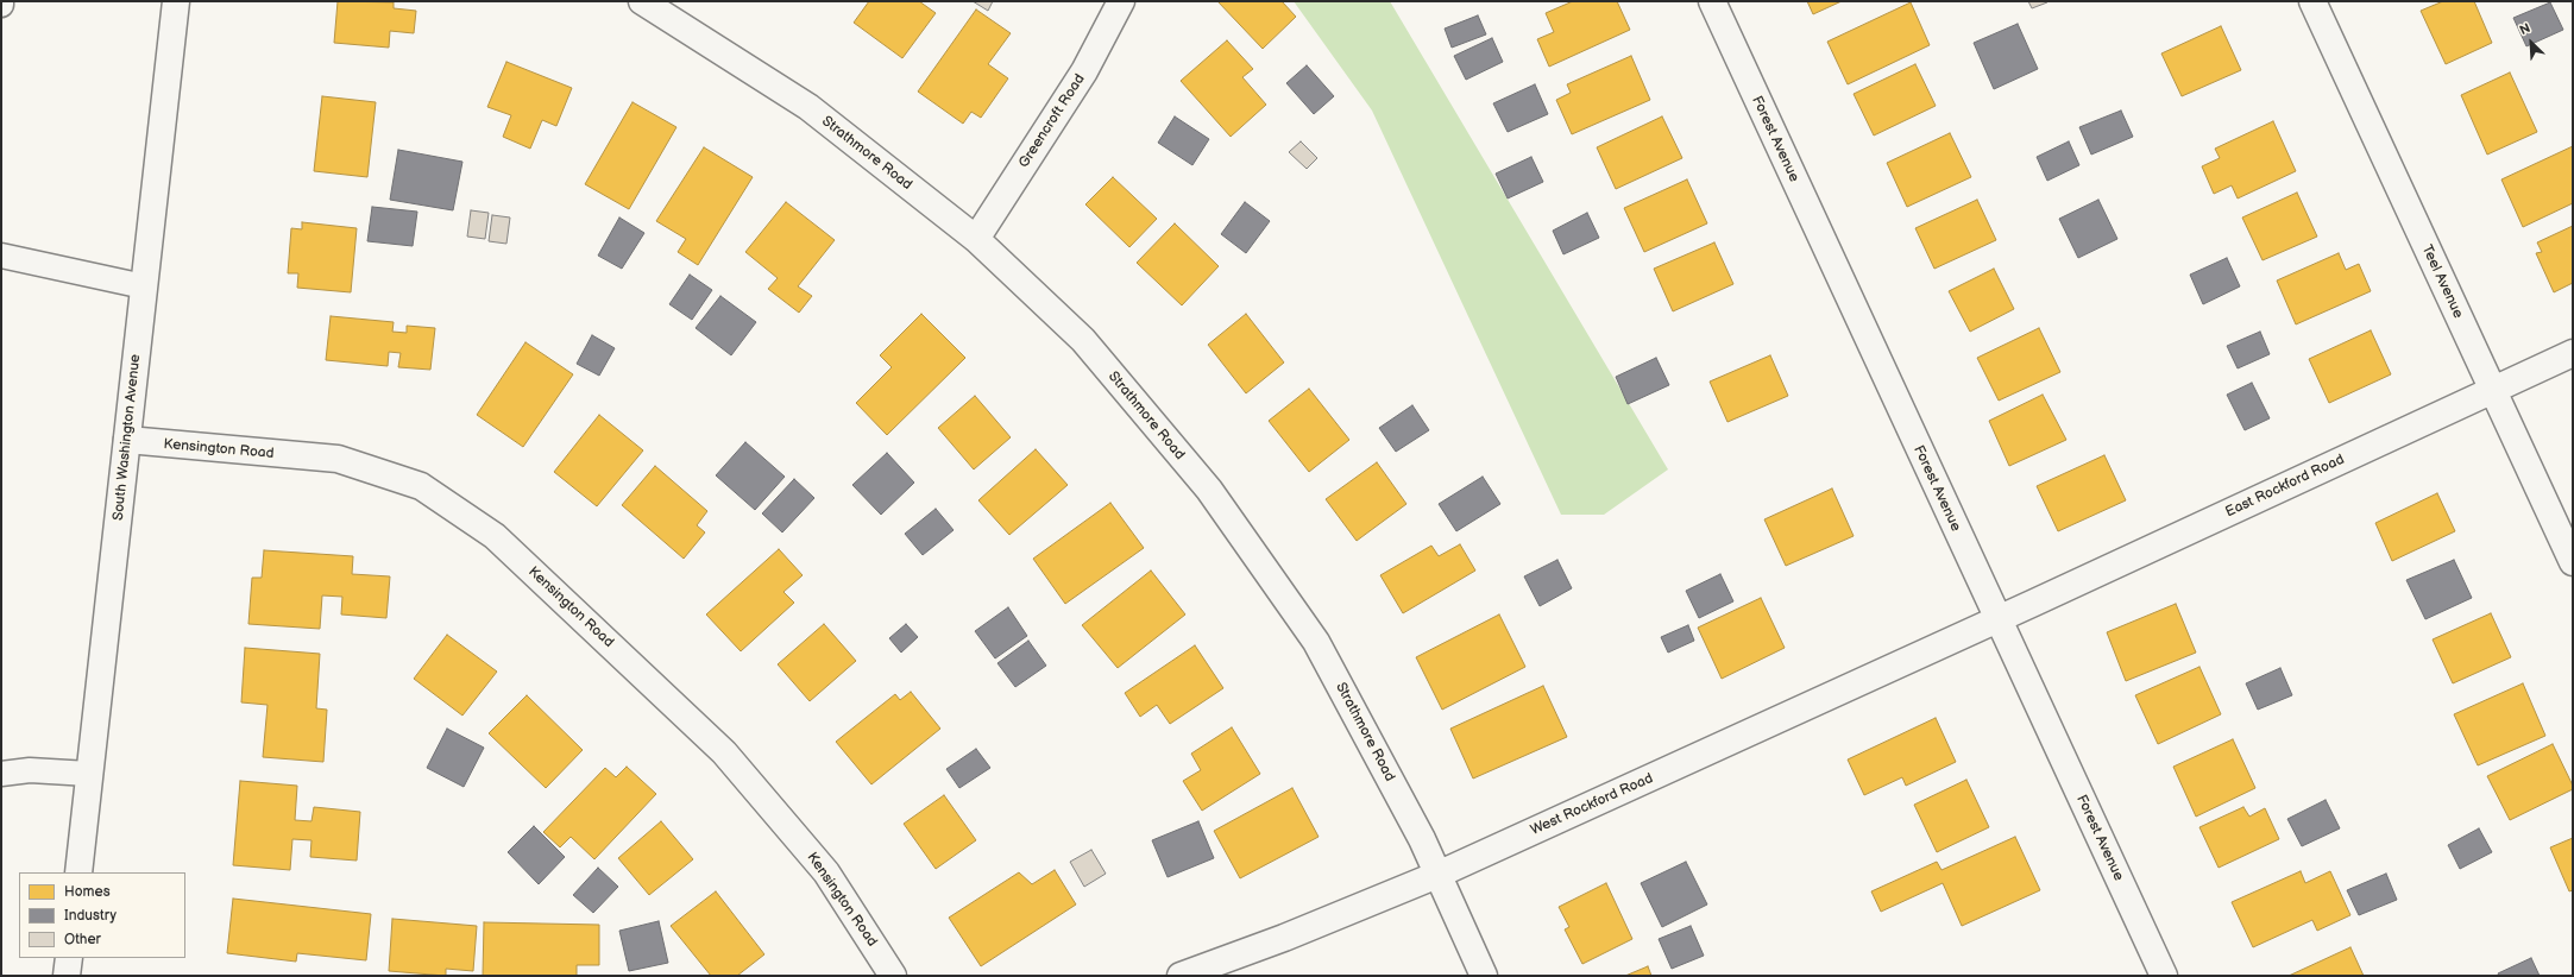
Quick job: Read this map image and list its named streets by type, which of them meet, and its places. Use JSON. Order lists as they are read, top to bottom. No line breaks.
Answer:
{"streets":{"street":["Greencroft Road","Forest Avenue","Strathmore Road","Teel Avenue","South Washington Avenue","Kensington Road","East Rockford Road","West Rockford Road"]},"crossings":[["Greencroft Road","Strathmore Road"],["Forest Avenue","East Rockford Road"],["Forest Avenue","West Rockford Road"],["Strathmore Road","West Rockford Road"],["Teel Avenue","East Rockford Road"],["South Washington Avenue","Kensington Road"],["East Rockford Road","West Rockford Road"]],"legend":["Homes","Industry","Other"],"north":"top left"}
